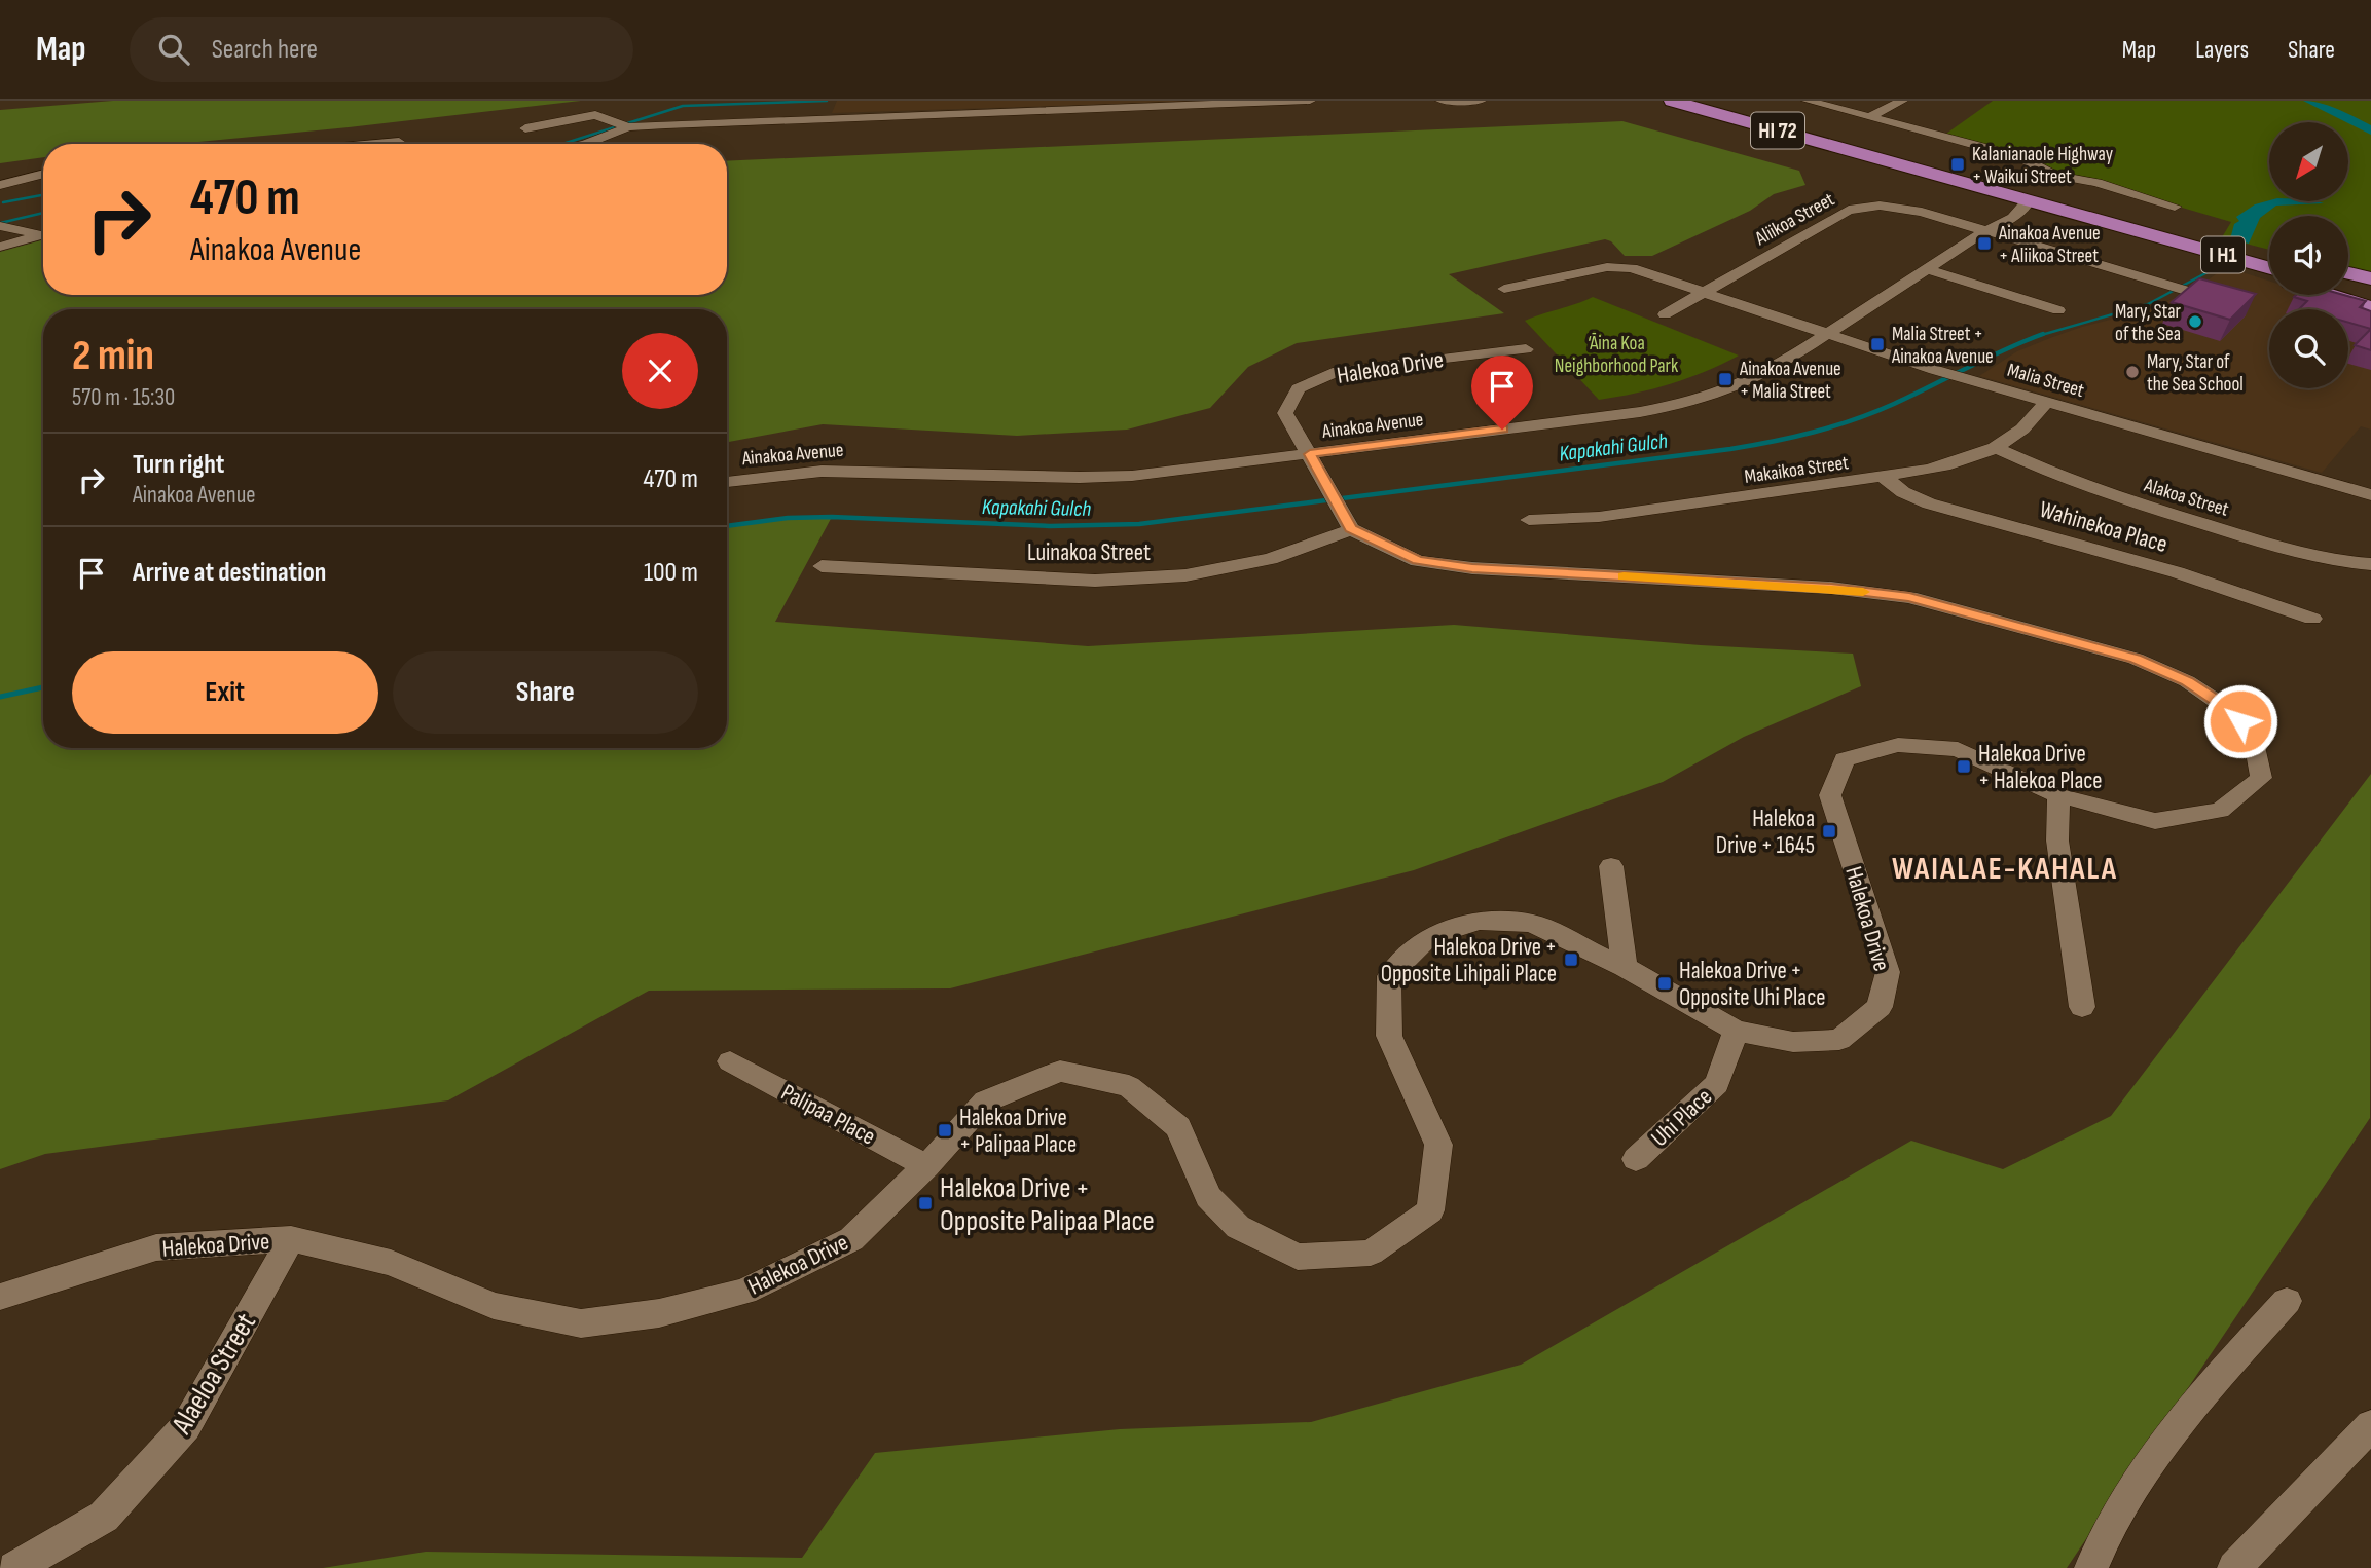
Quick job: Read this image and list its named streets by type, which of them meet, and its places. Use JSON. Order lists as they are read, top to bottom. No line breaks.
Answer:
{"streets":{"highway":["HI 72","I H1"],"street":["Aliikoa Street","Halekoa Drive","Malia Street","Ainakoa Avenue","Makaikoa Street","Alakoa Street","Wahinekoa Place","Luinakoa Street","Palipaa Place","Uhi Place","Alaeloa Street"]},"crossings":[["HI 72","I H1"],["HI 72","Ainakoa Avenue"],["Aliikoa Street","Malia Street"],["Aliikoa Street","Ainakoa Avenue"],["I H1","Ainakoa Avenue"],["Halekoa Drive","Ainakoa Avenue"],["Halekoa Drive","Luinakoa Street"],["Halekoa Drive","Palipaa Place"],["Halekoa Drive","Uhi Place"],["Halekoa Drive","Alaeloa Street"],["Malia Street","Ainakoa Avenue"],["Malia Street","Makaikoa Street"],["Makaikoa Street","Alakoa Street"],["Makaikoa Street","Wahinekoa Place"]],"districts":["WAIALAE-KAHALA"],"water":["Kapakahi Gulch"],"parks":["‘Āina Koa Neighborhood Park"],"places":{"transit":["Kalanianaole Highway + Waikui Street","Ainakoa Avenue + Aliikoa Street","Malia Street + Ainakoa Avenue","Ainakoa Avenue + Malia Street","Halekoa Drive + Halekoa Place","Halekoa Drive + 1645","Halekoa Drive + Opposite Lihipali Place","Halekoa Drive + Opposite Uhi Place","Halekoa Drive + Palipaa Place","Halekoa Drive + Opposite Palipaa Place"],"other":["Mary, Star of the Sea","Mary, Star of the Sea School"]},"north":"bottom left","page":{"header":"Map","search":"Search here","nav":["Map","Layers","Share"],"turn":["470 m","Ainakoa Avenue"],"heading":["2 min","570 m · 15:30"],"list":[{"name":"Turn right","note":"Ainakoa Avenue","value":"470 m"},{"name":"Arrive at destination","value":"100 m"}],"buttons":["Exit","Share"]}}
